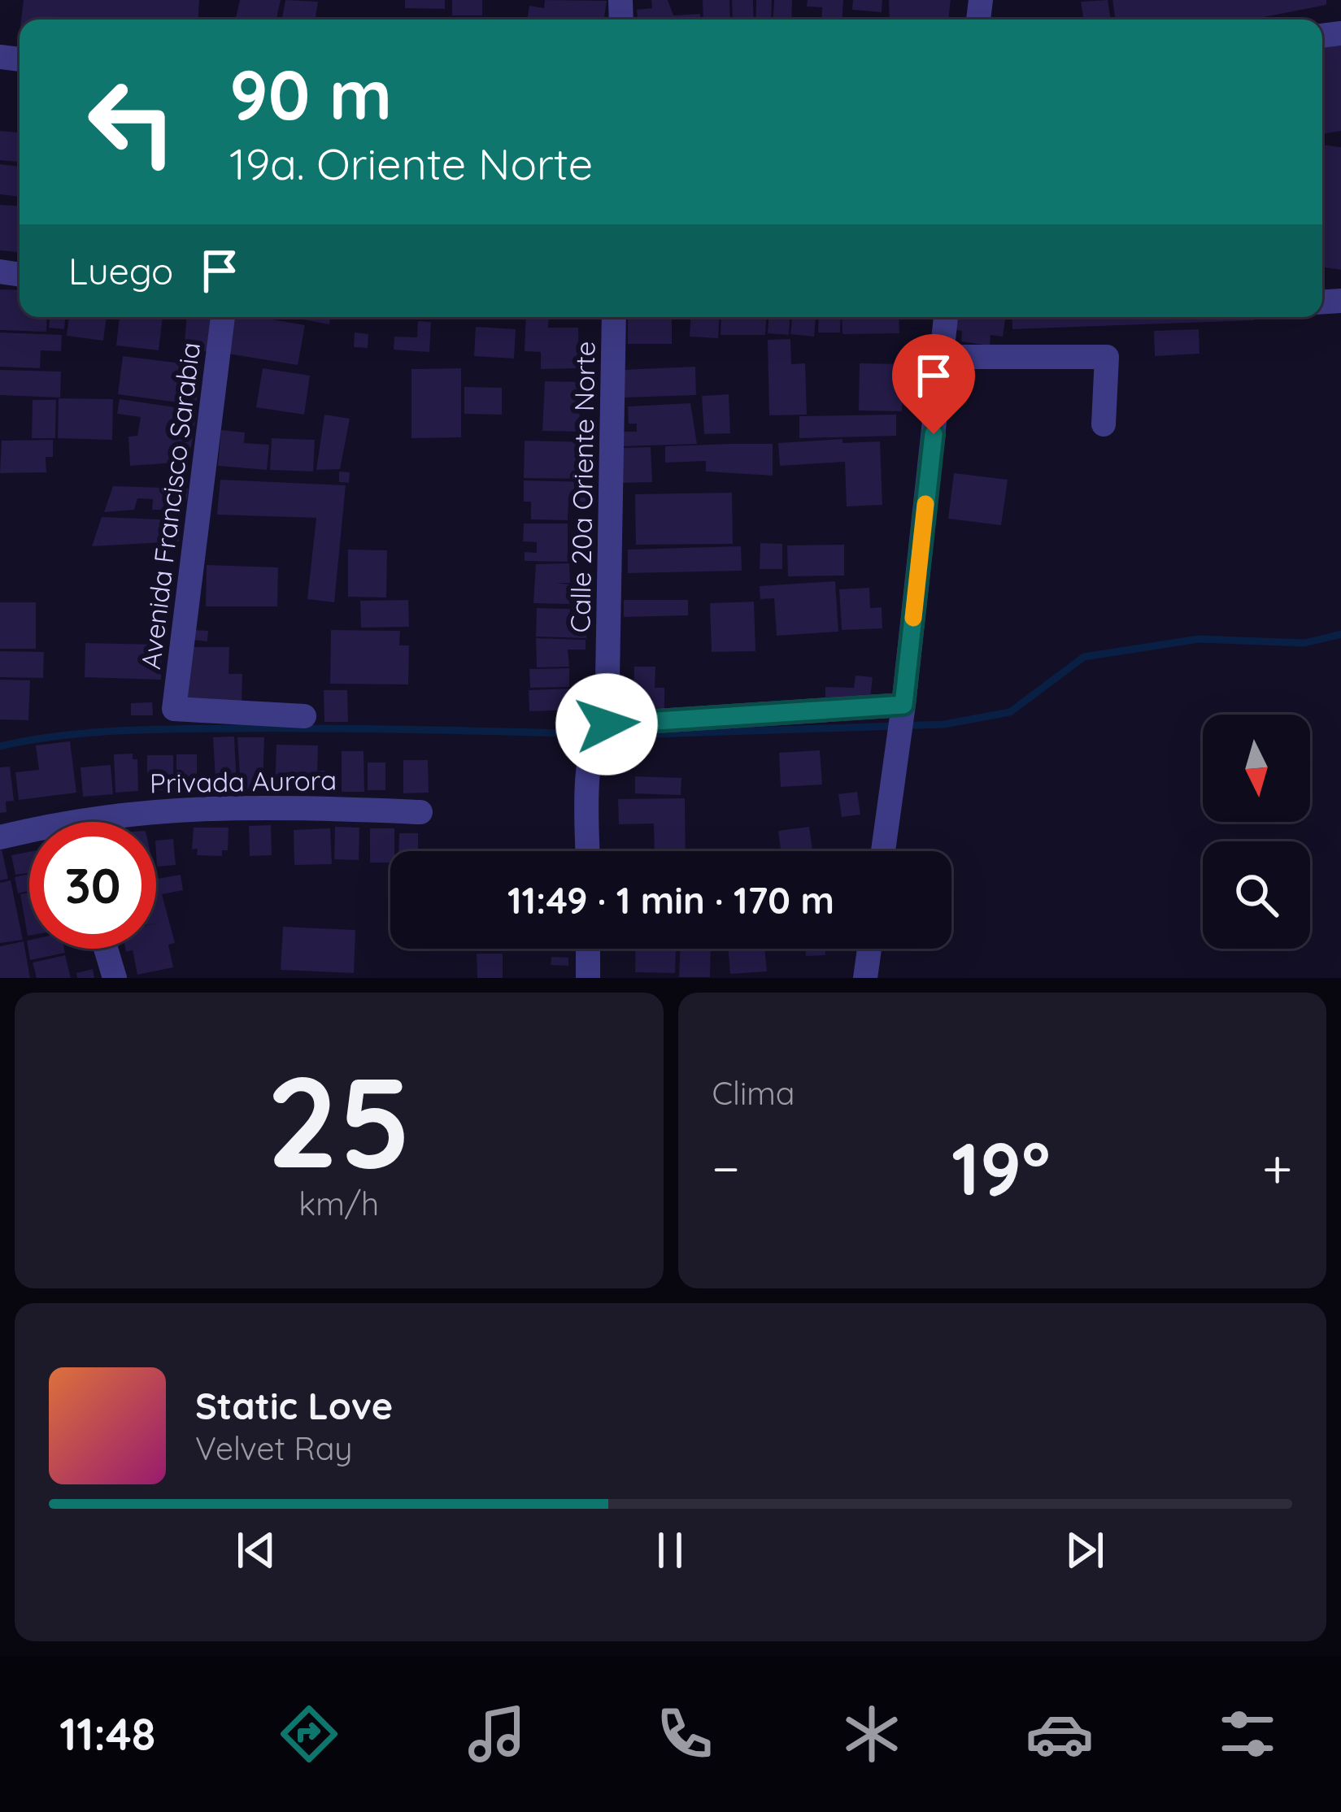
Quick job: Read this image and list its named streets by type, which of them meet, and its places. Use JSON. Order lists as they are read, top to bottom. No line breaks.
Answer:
{"streets":{"street":["Calle 20a Oriente Norte","Avenida Francisco Sarabia","Privada Aurora"]},"north":"bottom","page":{"turn":["90 m","19a. Oriente Norte"],"then":"Luego","limit":"30","trip":"11:49 · 1 min · 170 m","tile":[["25","km/h"],"Clima"],"heat":["−","19°","+"],"song":["Static Love","Velvet Ray"],"tabs":"11:48"}}
